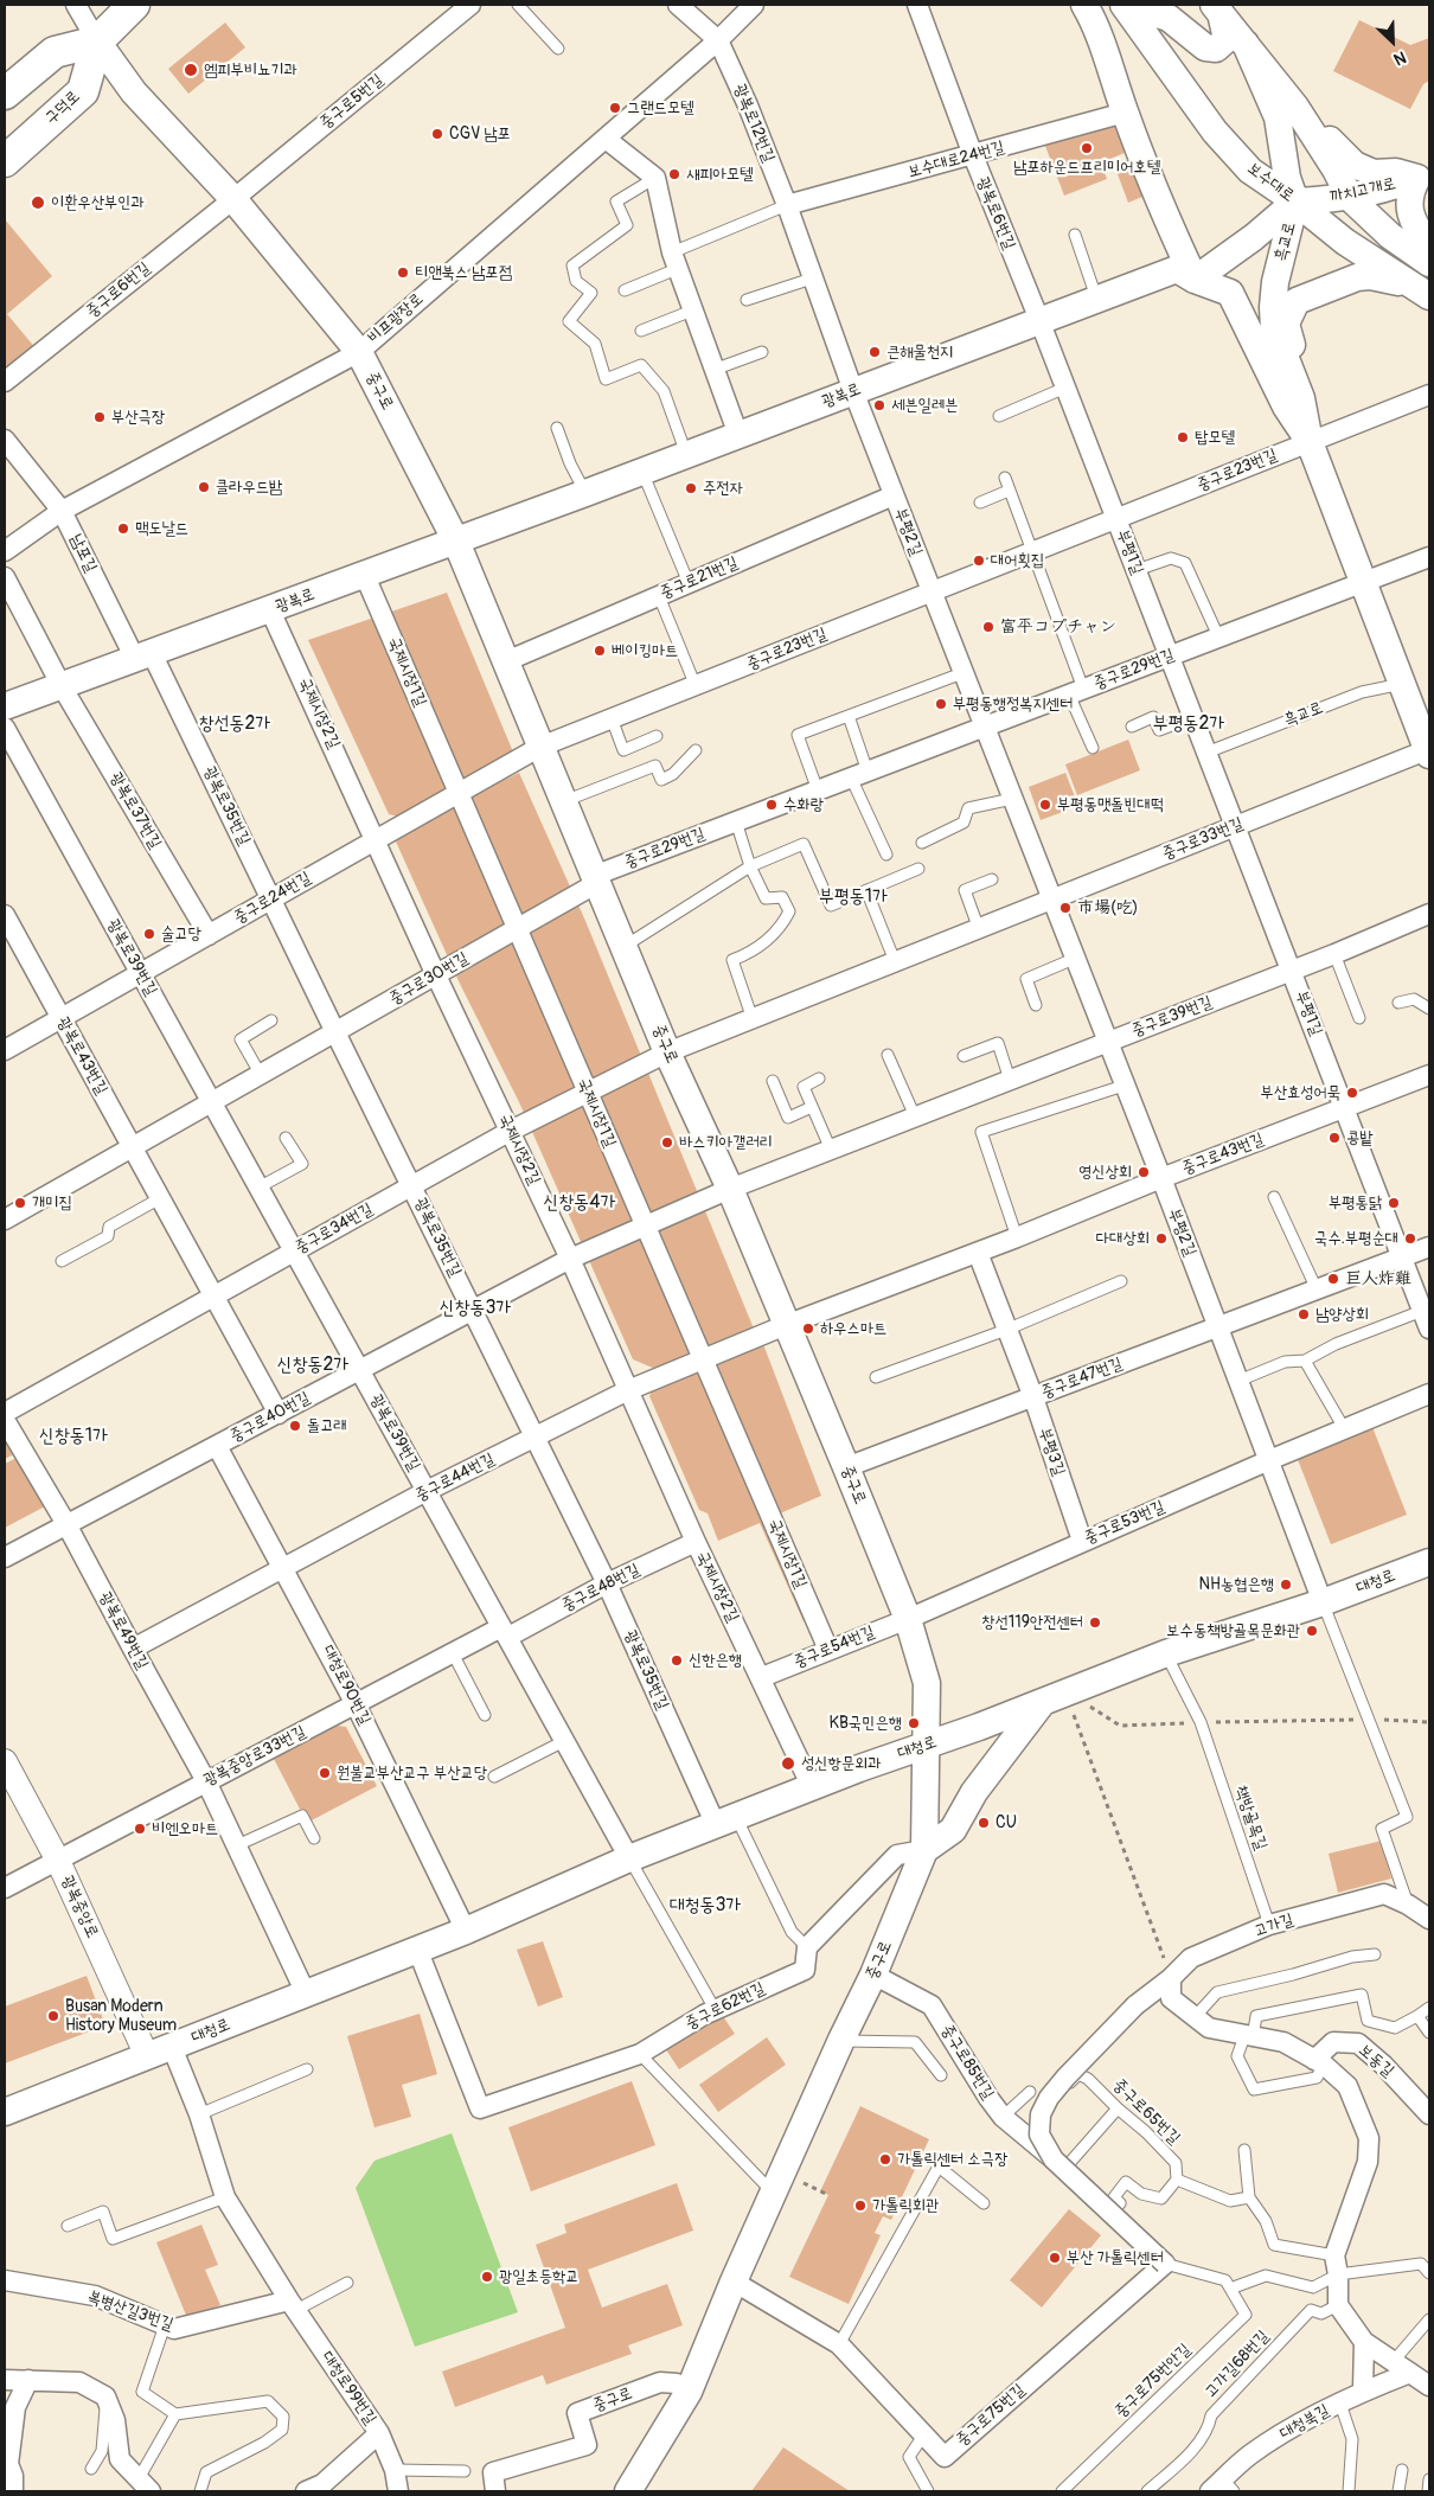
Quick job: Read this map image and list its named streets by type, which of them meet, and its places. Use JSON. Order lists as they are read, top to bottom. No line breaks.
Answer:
{"streets":{"main road":["구덕로","보수대로","까치고개로","흑교로","중구로","광복로","대청로"],"street":["중구로5번길","광복로12번길","보수대로24번길","광복로6번길","중구로6번길","비프광장로","중구로23번길","부평2길","부평1길","남포길","중구로21번길","중구로29번길","국제시장1길","국제시장2길","광복로35번길","광복로37번길","중구로33번길","중구로24번길","광복로39번길","중구로30번길","중구로39번길","광복로43번길","중구로43번길","중구로34번길","중구로47번길","중구로40번길","부평3길","중구로44번길","중구로53번길","중구로48번길","광복로49번길","중구로54번길","대청로90번길","광복중앙로33번길","광복중앙로","고가길","중구로62번길","보동길","중구로85번길","복병산길3번길","대청로99번길","중구로75번길","대청북길"],"lane":["책방골목길","중구로65번길","고가길68번길","중구로75번안길"]},"crossings":[["중구로5번길","중구로6번길"],["중구로5번길","중구로"],["구덕로","중구로"],["광복로12번길","보수대로24번길"],["광복로12번길","비프광장로"],["광복로12번길","광복로"],["광복로12번길","부평2길"],["보수대로24번길","광복로6번길"],["보수대로","까치고개로"],["보수대로","흑교로"],["까치고개로","흑교로"],["광복로6번길","광복로"],["광복로6번길","부평1길"],["흑교로","광복로"],["흑교로","중구로23번길"],["흑교로","부평1길"],["흑교로","중구로29번길"],["흑교로","중구로33번길"],["중구로6번길","중구로"],["비프광장로","중구로"],["비프광장로","남포길"],["중구로","광복로"],["중구로","중구로23번길"],["중구로","중구로21번길"],["중구로","중구로29번길"],["중구로","중구로33번길"],["중구로","중구로24번길"],["중구로","중구로30번길"],["중구로","중구로39번길"],["중구로","중구로43번길"],["중구로","중구로34번길"],["중구로","중구로47번길"],["중구로","중구로40번길"],["중구로","중구로44번길"],["중구로","중구로53번길"],["중구로","대청로"],["중구로","중구로54번길"],["중구로","중구로62번길"],["중구로","중구로85번길"],["중구로","중구로75번길"],["광복로","부평2길"],["광복로","부평1길"],["광복로","남포길"],["광복로","국제시장1길"],["광복로","국제시장2길"],["광복로","광복로35번길"],["광복로","광복로37번길"],["중구로23번길","부평2길"],["중구로23번길","부평1길"],["중구로23번길","중구로24번길"],["부평2길","중구로21번길"],["부평2길","중구로29번길"],["부평2길","중구로33번길"],["부평2길","중구로39번길"],["부평2길","중구로43번길"],["부평2길","중구로47번길"],["부평2길","중구로53번길"],["부평2길","대청로"],["부평1길","중구로29번길"],["부평1길","중구로33번길"],["부평1길","중구로39번길"],["부평1길","중구로43번길"],["부평1길","중구로47번길"],["남포길","광복로35번길"],["중구로29번길","중구로30번길"],["국제시장1길","중구로24번길"],["국제시장1길","중구로30번길"],["국제시장1길","중구로34번길"],["국제시장1길","중구로40번길"],["국제시장1길","중구로44번길"],["국제시장1길","중구로54번길"],["국제시장2길","중구로24번길"],["국제시장2길","중구로30번길"],["국제시장2길","중구로34번길"],["국제시장2길","중구로40번길"],["국제시장2길","중구로44번길"],["국제시장2길","대청로"],["국제시장2길","중구로48번길"],["국제시장2길","중구로54번길"],["광복로35번길","중구로24번길"],["광복로35번길","중구로30번길"],["광복로35번길","중구로34번길"],["광복로35번길","중구로40번길"],["광복로35번길","중구로44번길"],["광복로35번길","대청로"],["광복로35번길","중구로48번길"],["광복로37번길","중구로24번길"],["중구로33번길","중구로34번길"],["중구로24번길","광복로39번길"],["중구로24번길","광복로43번길"],["광복로39번길","중구로30번길"],["광복로39번길","중구로34번길"],["광복로39번길","중구로40번길"],["광복로39번길","중구로44번길"],["광복로39번길","대청로"],["광복로39번길","중구로48번길"],["광복로39번길","광복중앙로33번길"],["중구로30번길","광복로43번길"],["중구로39번길","중구로40번길"],["광복로43번길","중구로34번길"],["광복로43번길","중구로40번길"],["중구로43번길","부평3길"],["중구로43번길","중구로44번길"],["중구로47번길","부평3길"],["중구로40번길","광복로49번길"],["중구로40번길","대청로90번길"],["부평3길","중구로53번길"],["중구로44번길","광복로49번길"],["중구로44번길","대청로90번길"],["중구로53번길","중구로54번길"],["대청로","광복로49번길"],["대청로","대청로90번길"],["대청로","책방골목길"],["대청로","광복중앙로"],["대청로","중구로62번길"],["대청로","대청로99번길"],["중구로48번길","광복중앙로33번길"],["광복로49번길","광복중앙로33번길"],["대청로90번길","광복중앙로33번길"],["광복중앙로33번길","광복중앙로"],["책방골목길","고가길"],["복병산길3번길","대청로99번길"]],"districts":["창선동2가","부평동2가","부평동1가","신창동4가","신창동3가","신창동2가","신창동1가","대청동3가"],"places":["엠피부비뇨기과","그랜드모텔","CGV 남포","남포하운드프리미어호텔","새피아모텔","이환우산부인과","티앤북스 남포점","큰해물천지","세븐일레븐","부산극장","탑모텔","클라우드밤","주전자","맥도날드","대어횟집","富平コプチャン","베이킹마트","부평동행정복지센터","수화랑","부평동맷돌빈대떡","市場(吃)","술고당","부산효성어묵","콩밭","바스키아갤러리","영신상회","개미집","부평통닭","다대상회","국수.부평순대","巨人炸雞","남양상회","하우스마트","돌고래","NH농협은행","창선119안전센터","보수동책방골목문화관","신한은행","KB국민은행","성신항문외과","원불교부산교구 부산교당","CU","비엔오마트","Busan Modern History Museum","가톨릭센터 소극장","가톨릭회관","부산 가톨릭센터","광일초등학교"],"north":"bottom right"}
